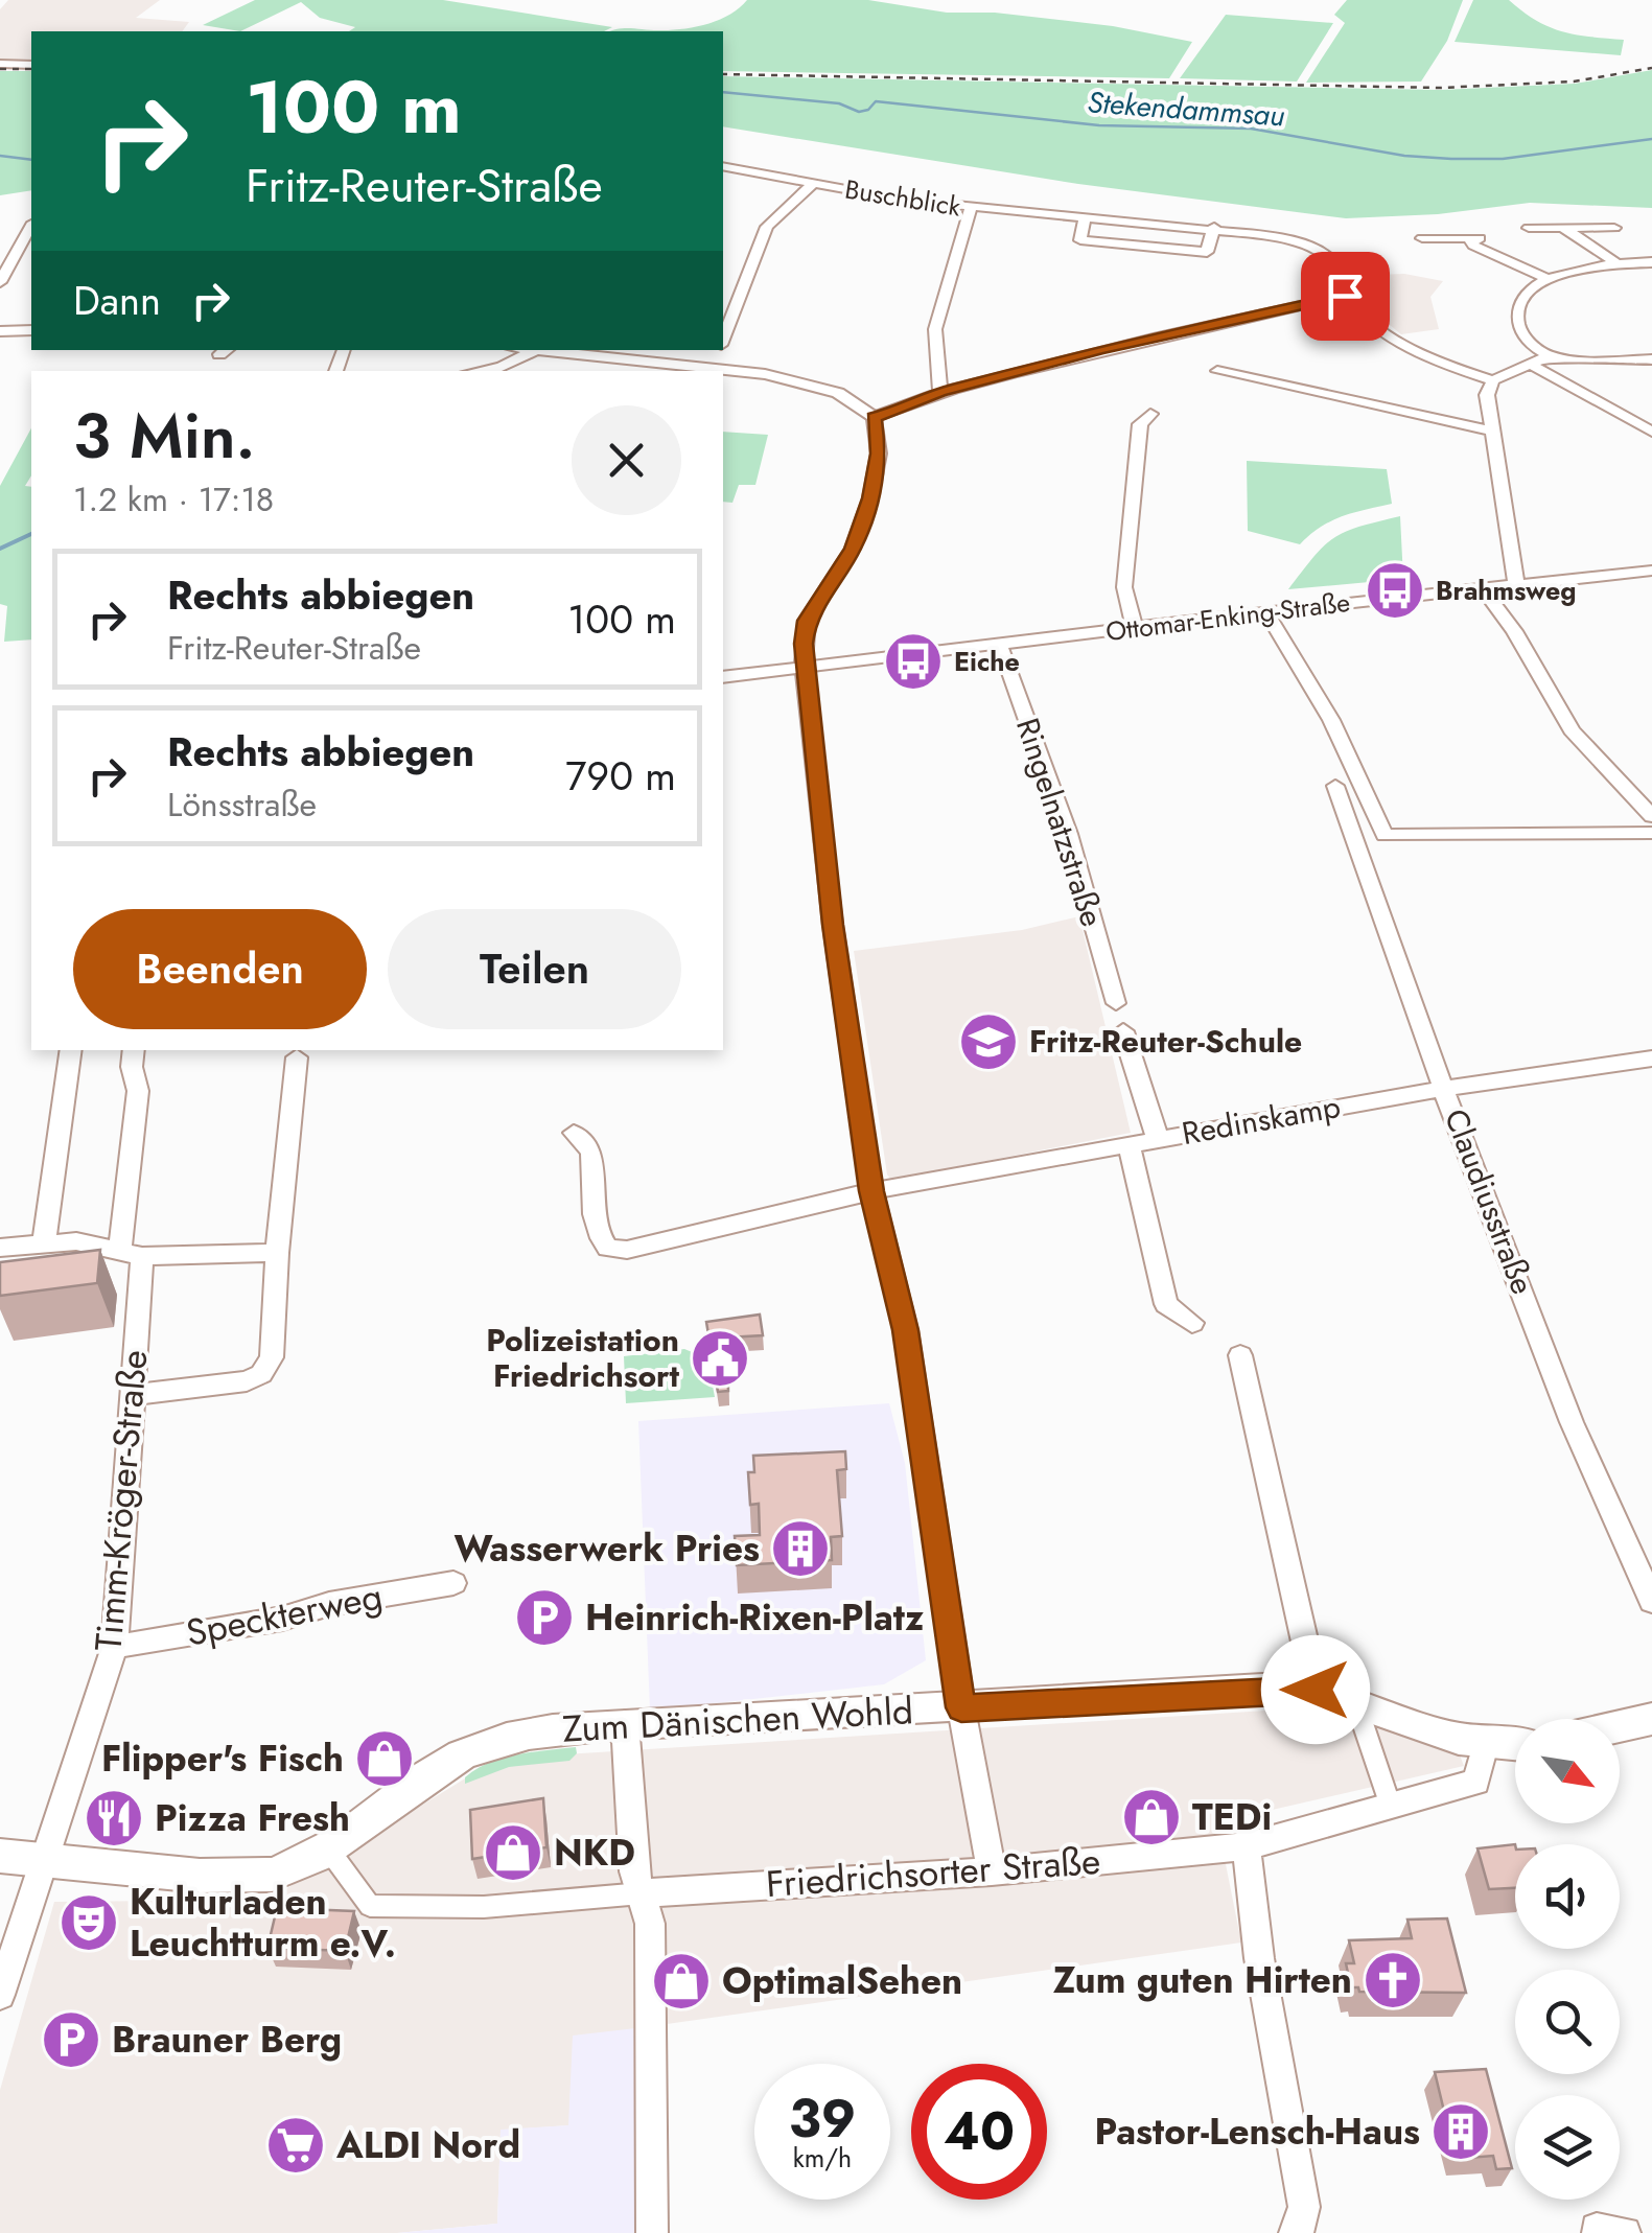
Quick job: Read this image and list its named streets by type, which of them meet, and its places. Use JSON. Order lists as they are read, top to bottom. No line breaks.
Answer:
{"streets":{"street":["Buschblick","Ottomar-Enking-Straße","Ringelnatzstraße","Redinskamp","Claudiusstraße","Timm-Kröger-Straße","Speckterweg","Zum Dänischen Wohld","Friedrichsorter Straße"]},"crossings":[["Ottomar-Enking-Straße","Ringelnatzstraße"],["Redinskamp","Claudiusstraße"],["Timm-Kröger-Straße","Speckterweg"],["Timm-Kröger-Straße","Zum Dänischen Wohld"],["Zum Dänischen Wohld","Friedrichsorter Straße"]],"water":["Stekendammsau"],"places":{"bus stop":["Brahmsweg","Eiche"],"school or university":["Fritz-Reuter-Schule"],"public building":["Polizeistation Friedrichsort"],"building":["Wasserwerk Pries","Pastor-Lensch-Haus"],"parking":["Heinrich-Rixen-Platz","Brauner Berg"],"shop":["Flipper's Fisch","TEDi","NKD","OptimalSehen"],"restaurant":["Pizza Fresh"],"theatre":["Kulturladen Leuchtturm e.V."],"church":["Zum guten Hirten"],"supermarket":["ALDI Nord"]},"north":"bottom right","page":{"turn":["100 m","Fritz-Reuter-Straße"],"then":"Dann","heading":["3 Min.","1.2 km · 17:18"],"list":[{"name":"Rechts abbiegen","note":"Fritz-Reuter-Straße","value":"100 m"},{"name":"Rechts abbiegen","note":"Lönsstraße","value":"790 m"}],"buttons":["Beenden","Teilen"],"speed":"39 km/h","limit":"40"}}
